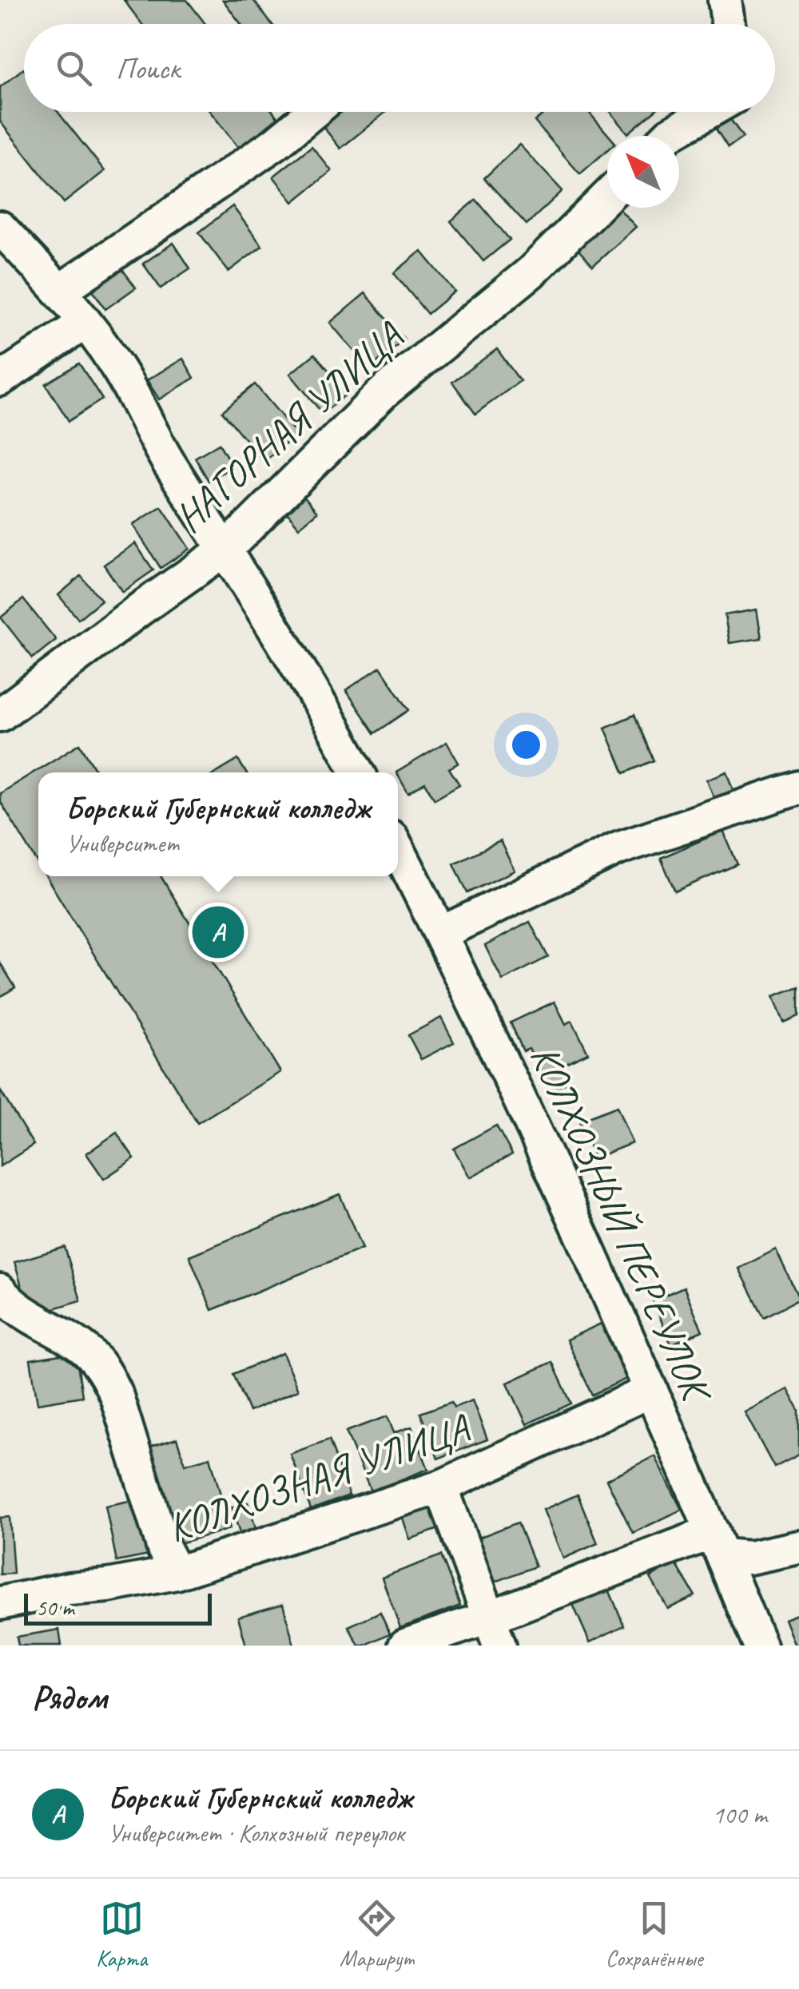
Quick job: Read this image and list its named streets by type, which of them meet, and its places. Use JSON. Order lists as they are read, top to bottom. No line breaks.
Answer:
{"streets":{"street":["НАГОРНАЯ УЛИЦА","КОЛХОЗНЫЙ ПЕРЕУЛОК","КОЛХОЗНАЯ УЛИЦА"]},"crossings":[["КОЛХОЗНЫЙ ПЕРЕУЛОК","КОЛХОЗНАЯ УЛИЦА"]],"scale_bar":"50 m","north":"top left","page":{"search":"Поиск","popup":["Борский Губернский колледж","Университет"],"pins":"A","scale":"50 m","heading":"Рядом","list":[{"mark":"A","name":"Борский Губернский колледж","note":"Университет · Колхозный переулок","value":"100 m"}],"nav":["Карта","Маршрут","Сохранённые"]}}
